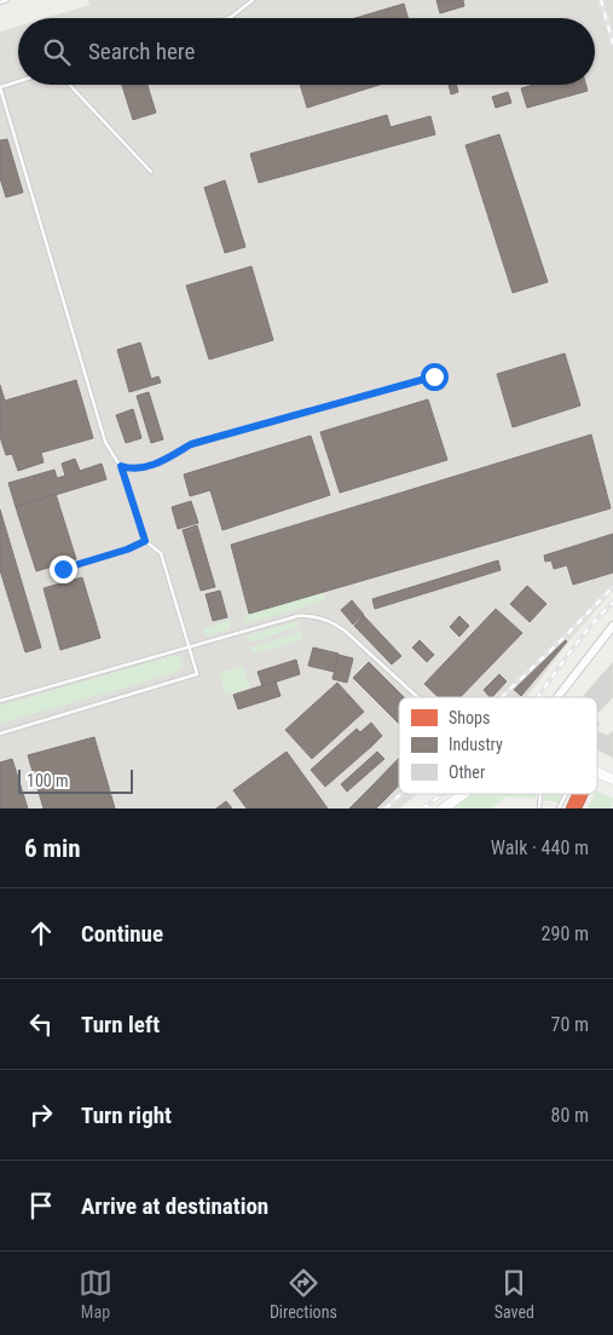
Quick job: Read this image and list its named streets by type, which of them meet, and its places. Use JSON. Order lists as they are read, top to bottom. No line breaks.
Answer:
{"legend":["Shops","Industry","Other"],"scale_bar":"100 m","page":{"search":"Search here","scale":"100 m","heading":["6 min","Walk · 440 m"],"list":[["Continue","290 m"],["Turn left","70 m"],["Turn right","80 m"],"Arrive at destination"],"nav":["Map","Directions","Saved"]}}
